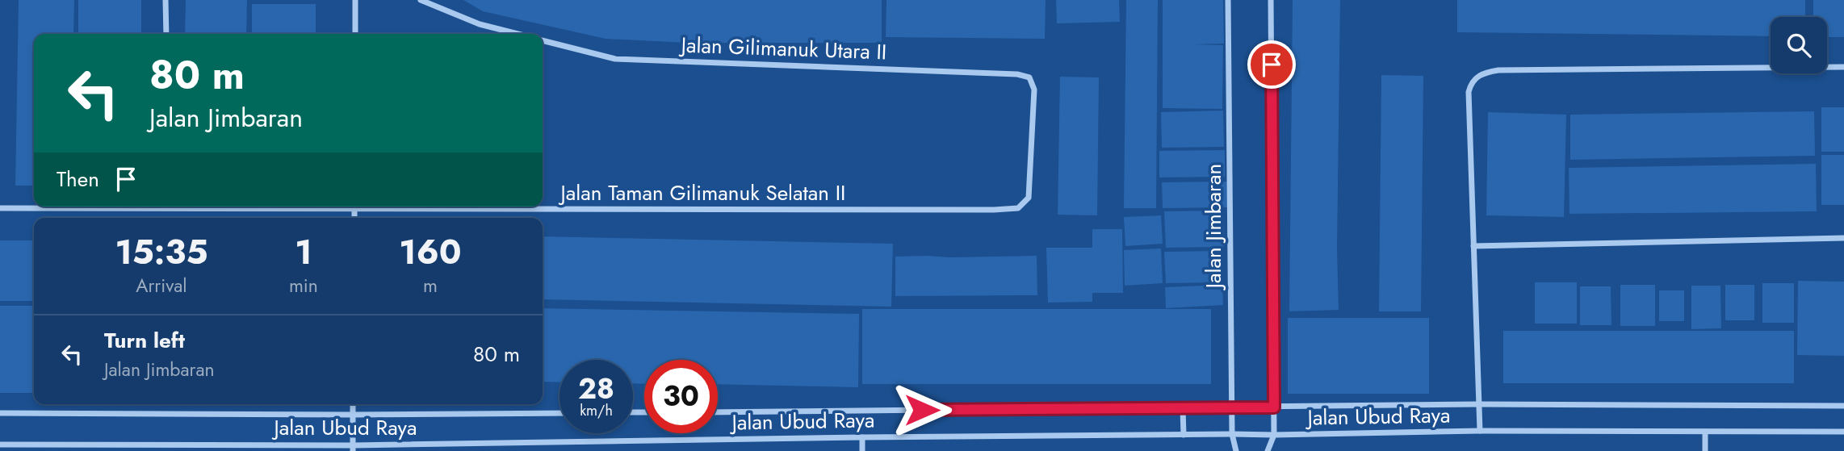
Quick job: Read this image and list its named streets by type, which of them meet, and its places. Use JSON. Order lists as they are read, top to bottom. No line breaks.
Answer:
{"streets":{"street":["Jalan Gilimanuk Utara II","Jalan Taman Gilimanuk Selatan II","Jalan Jimbaran","Jalan Ubud Raya"]},"crossings":[["Jalan Gilimanuk Utara II","Jalan Taman Gilimanuk Selatan II"],["Jalan Jimbaran","Jalan Ubud Raya"]],"page":{"turn":["80 m","Jalan Jimbaran"],"then":"Then","eta":["15:35","Arrival","1","min","160","m"],"list":[{"name":"Turn left","note":"Jalan Jimbaran","value":"80 m"}],"speed":"28 km/h","limit":"30"}}
